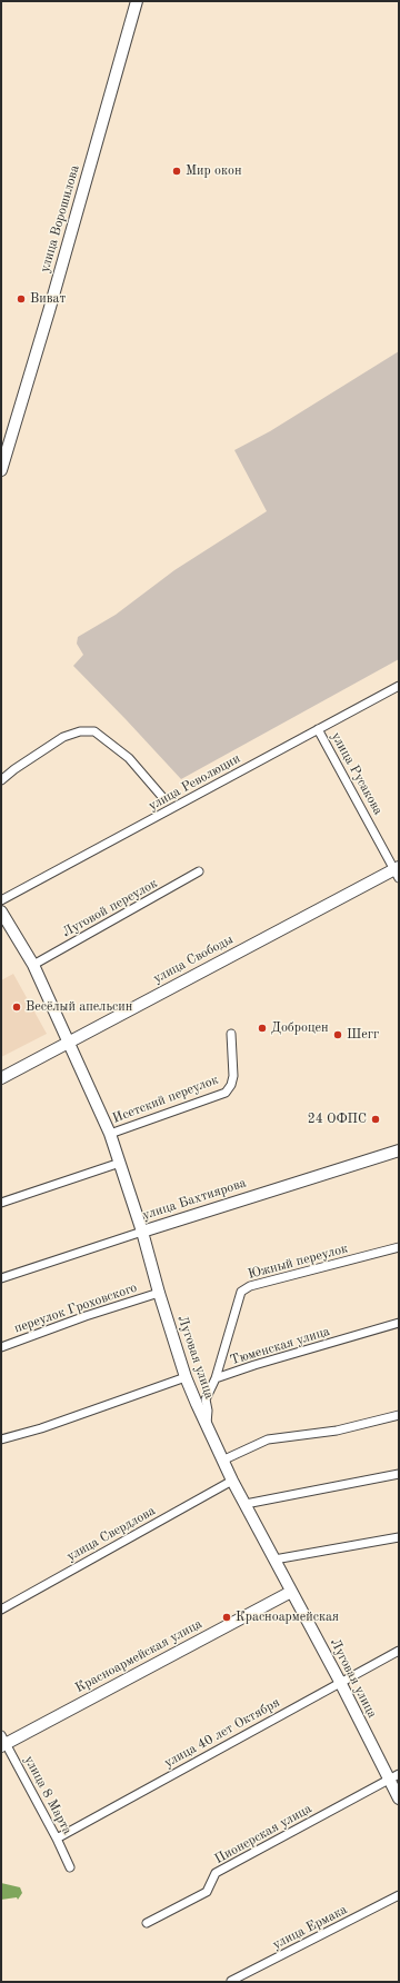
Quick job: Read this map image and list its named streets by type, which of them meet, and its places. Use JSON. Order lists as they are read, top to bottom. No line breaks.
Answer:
{"streets":{"main road":["улица Ворошилова","улица Свободы","улица Бахтиярова","Луговая улица","Красноармейская улица"],"street":["улица Русакова","улица Революции","Луговой переулок","Исетский переулок","Южный переулок","переулок Гроховского","Тюменская улица","улица Свердлова","улица 40 лет Октября","улица 8 Марта","Пионерская улица","улица Ермака"]},"crossings":[["улица Русакова","улица Революции"],["улица Русакова","улица Свободы"],["Луговой переулок","Луговая улица"],["улица Свободы","Луговая улица"],["Исетский переулок","Луговая улица"],["улица Бахтиярова","Луговая улица"],["Южный переулок","Тюменская улица"],["переулок Гроховского","Луговая улица"],["Тюменская улица","Луговая улица"],["Луговая улица","улица Свердлова"],["Луговая улица","Красноармейская улица"],["Луговая улица","улица 40 лет Октября"],["Луговая улица","Пионерская улица"],["Красноармейская улица","улица 8 Марта"],["улица 40 лет Октября","улица 8 Марта"]],"places":["Мир окон","Виват","Весёлый апельсин","Доброцен","Шегг","24 ОФПС","Красноармейская"]}
